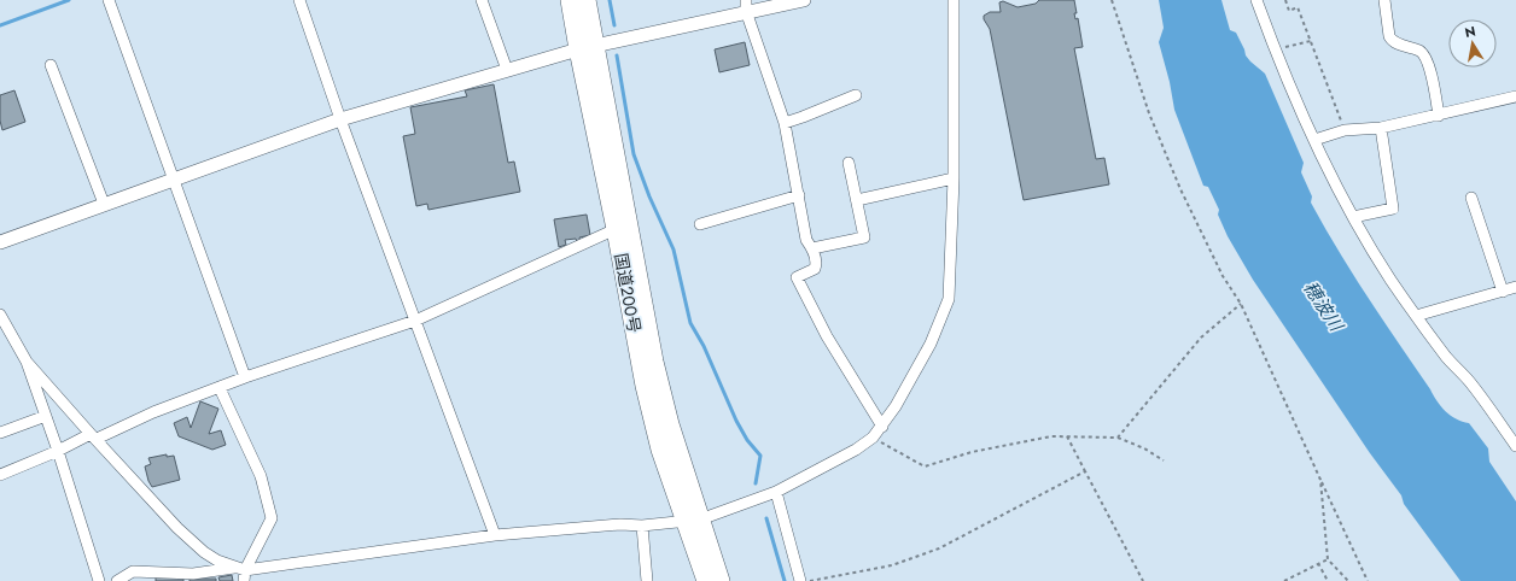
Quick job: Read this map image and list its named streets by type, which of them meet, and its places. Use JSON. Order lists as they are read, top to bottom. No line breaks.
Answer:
{"streets":{"highway":["国道200号"]},"water":["穂波川"],"north":"top"}
